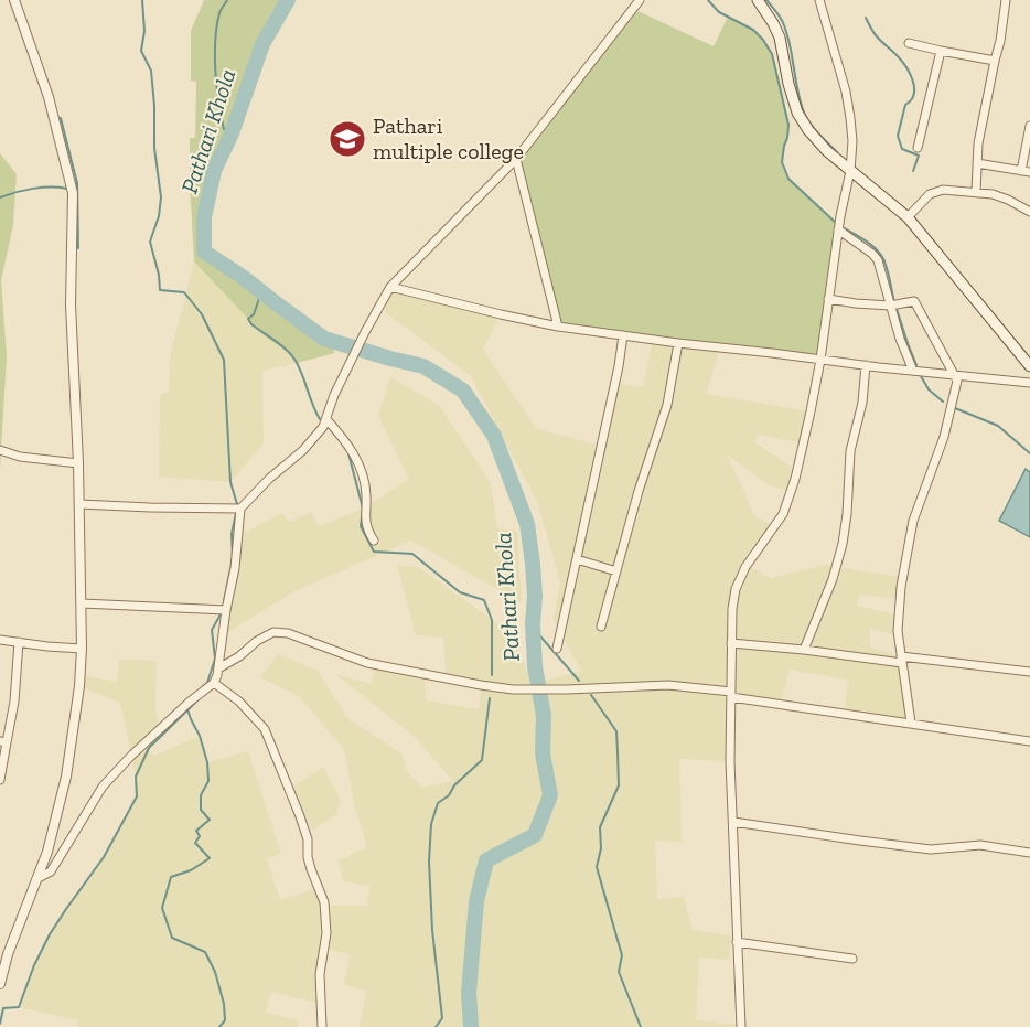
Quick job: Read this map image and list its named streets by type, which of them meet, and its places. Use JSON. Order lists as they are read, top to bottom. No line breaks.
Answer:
{"water":["Pathari Khola"],"places":{"school or university":["Pathari multiple college"]}}
